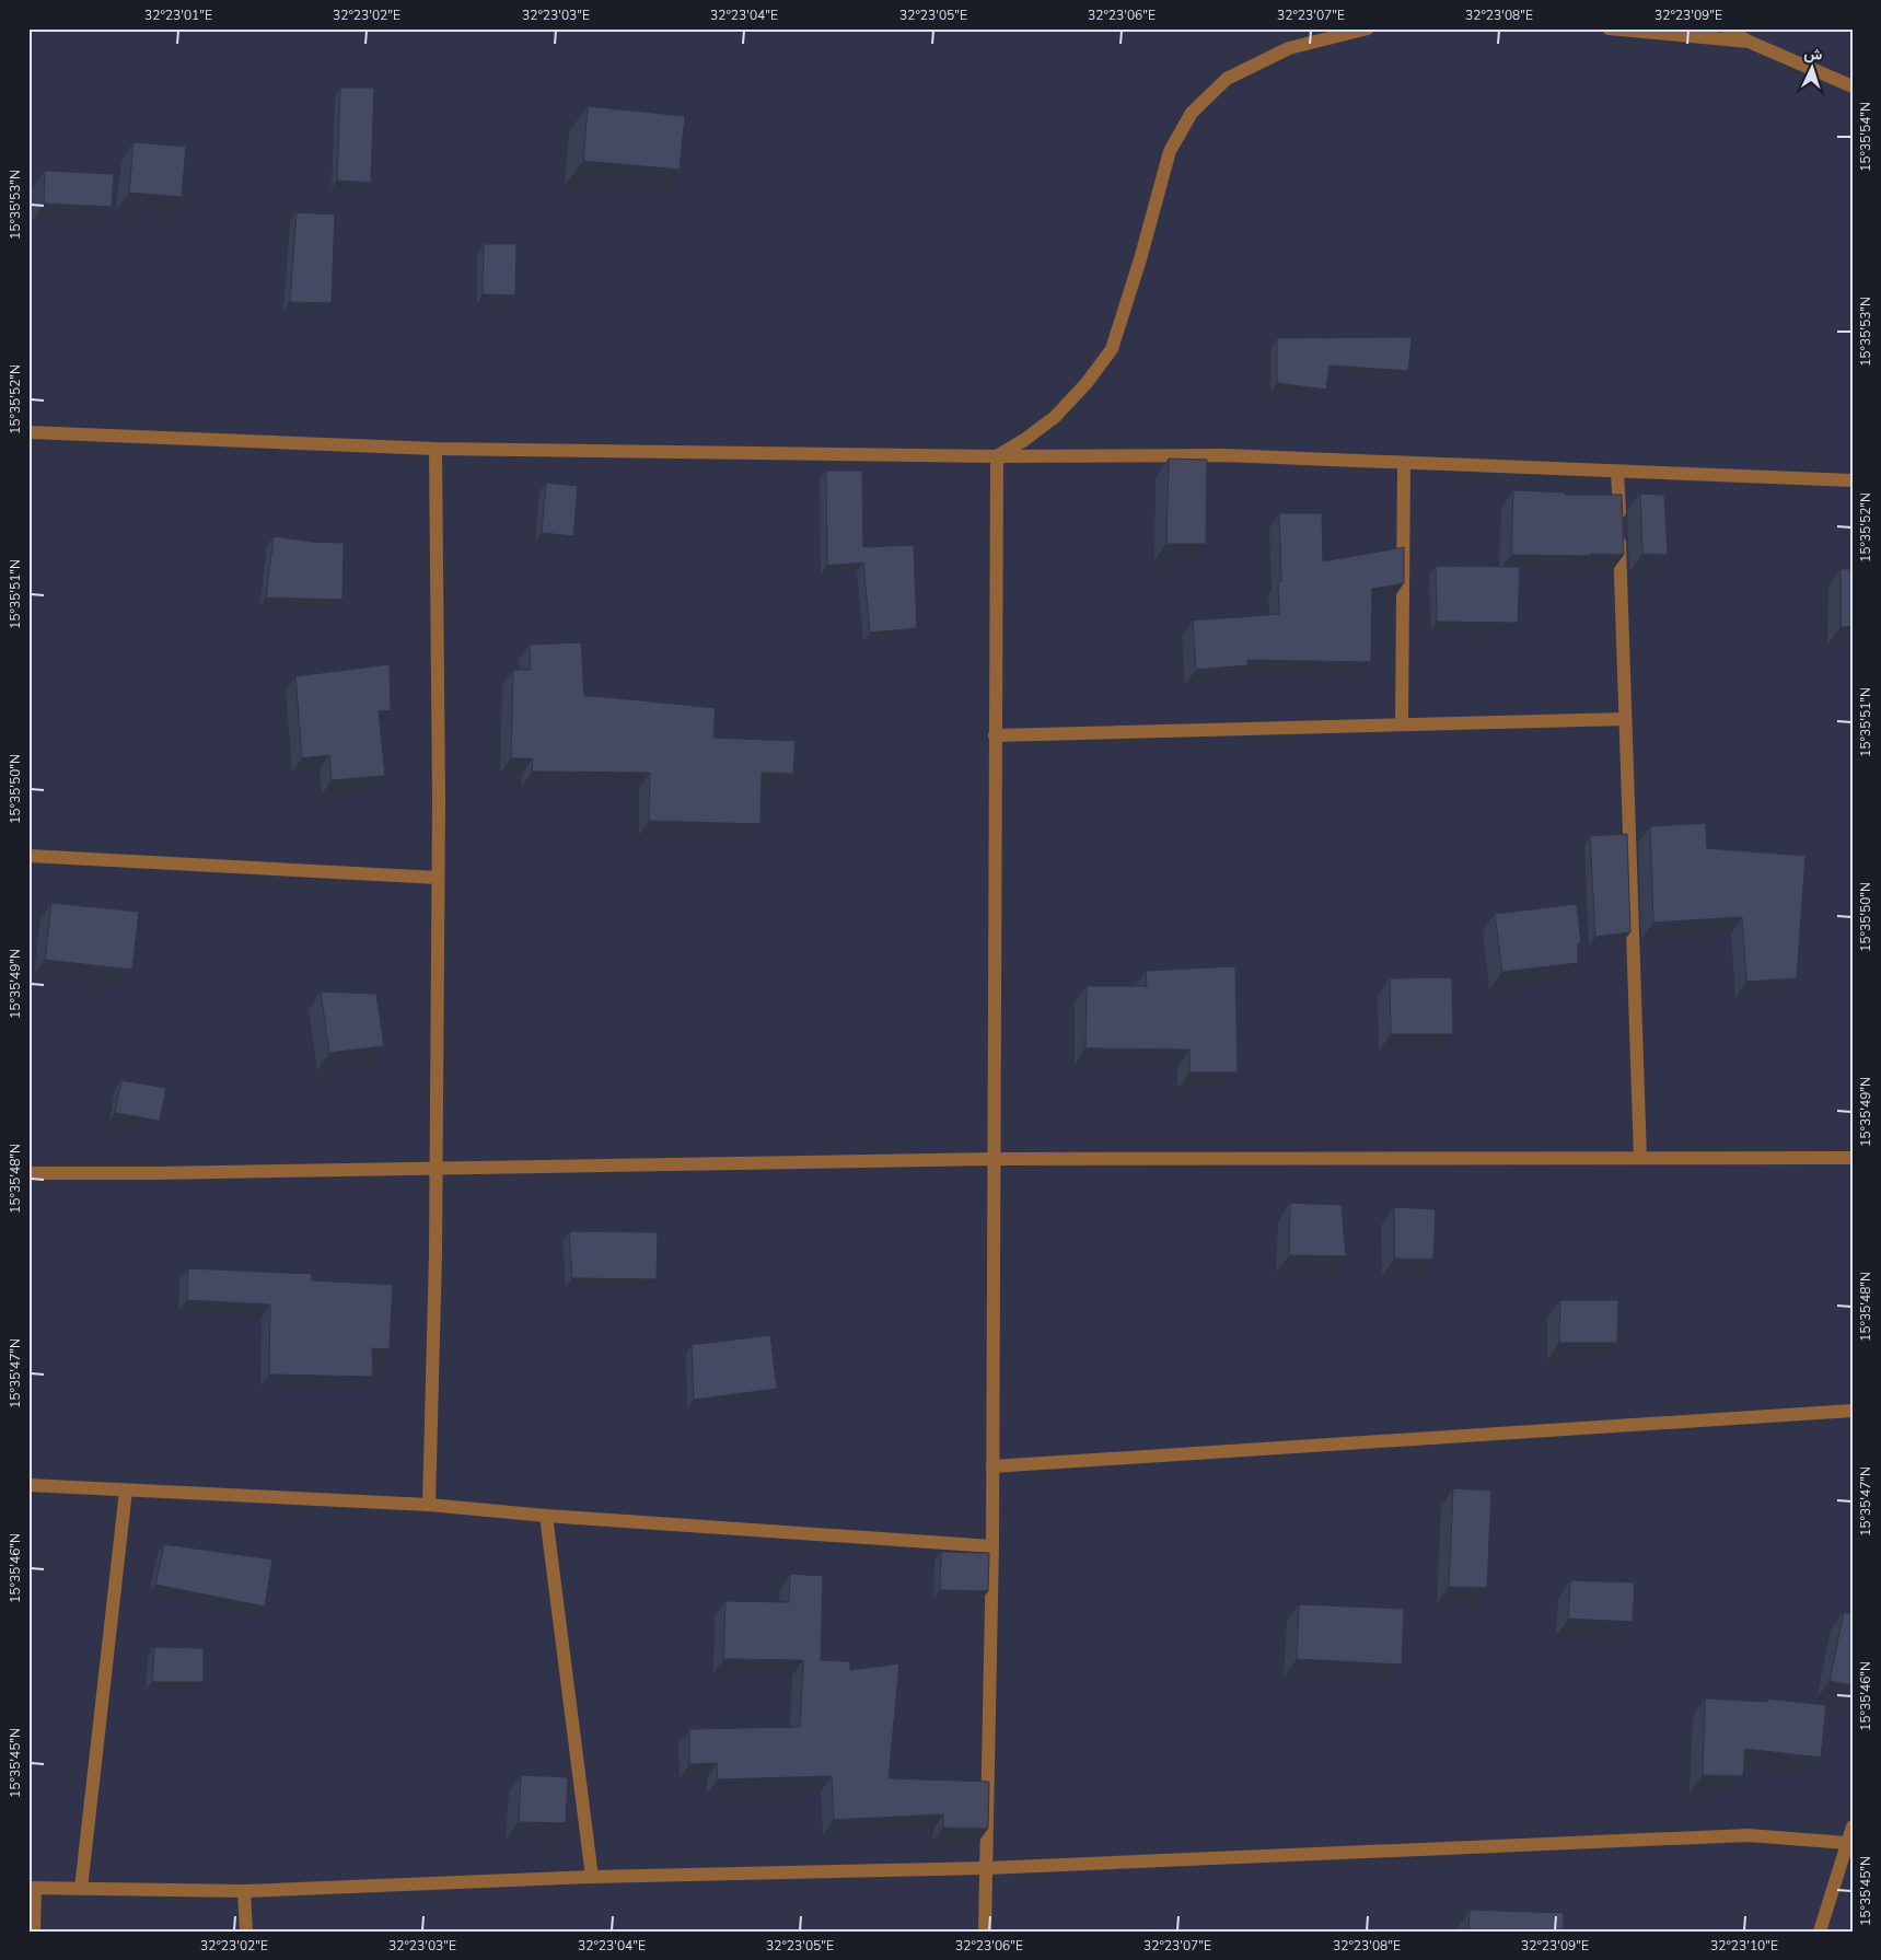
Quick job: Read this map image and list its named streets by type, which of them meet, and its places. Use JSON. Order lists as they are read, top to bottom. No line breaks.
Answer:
{"north":"top","coordinates":["32°23'01\"E","32°23'02\"E","32°23'03\"E","32°23'04\"E","32°23'05\"E","32°23'06\"E","32°23'07\"E","32°23'08\"E","32°23'09\"E","15°35'54\"N","15°35'53\"N","15°35'52\"N","15°35'51\"N","15°35'50\"N","15°35'49\"N","15°35'48\"N","15°35'47\"N","15°35'46\"N","15°35'45\"N","32°23'10\"E"]}
